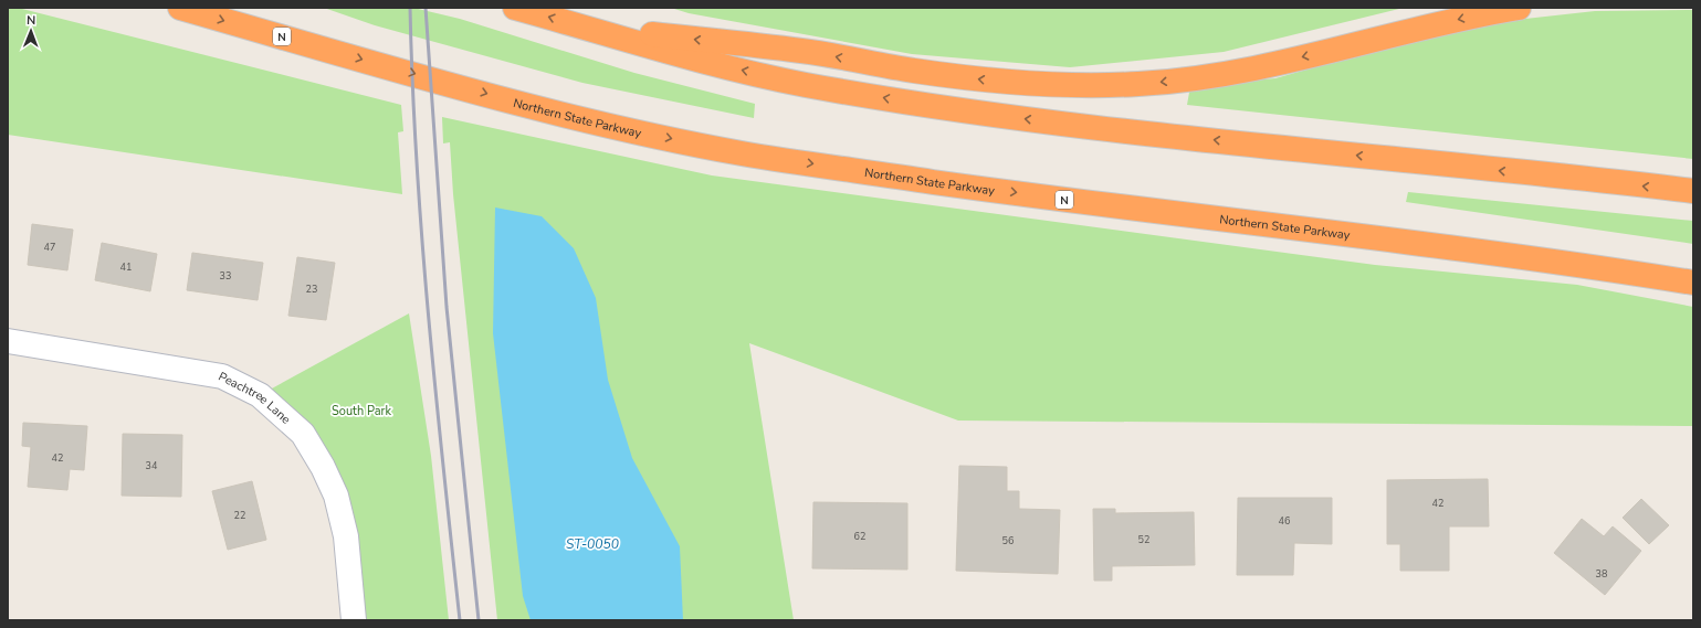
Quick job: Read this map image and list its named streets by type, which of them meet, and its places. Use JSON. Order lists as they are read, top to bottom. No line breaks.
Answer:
{"streets":{"highway":["N","Northern State Parkway"],"street":["Peachtree Lane"]},"water":["ST-0050"],"parks":["South Park"],"house_numbers":["47","41","33","23","42","34","42","22","46","62","52","56","38"],"north":"top"}
